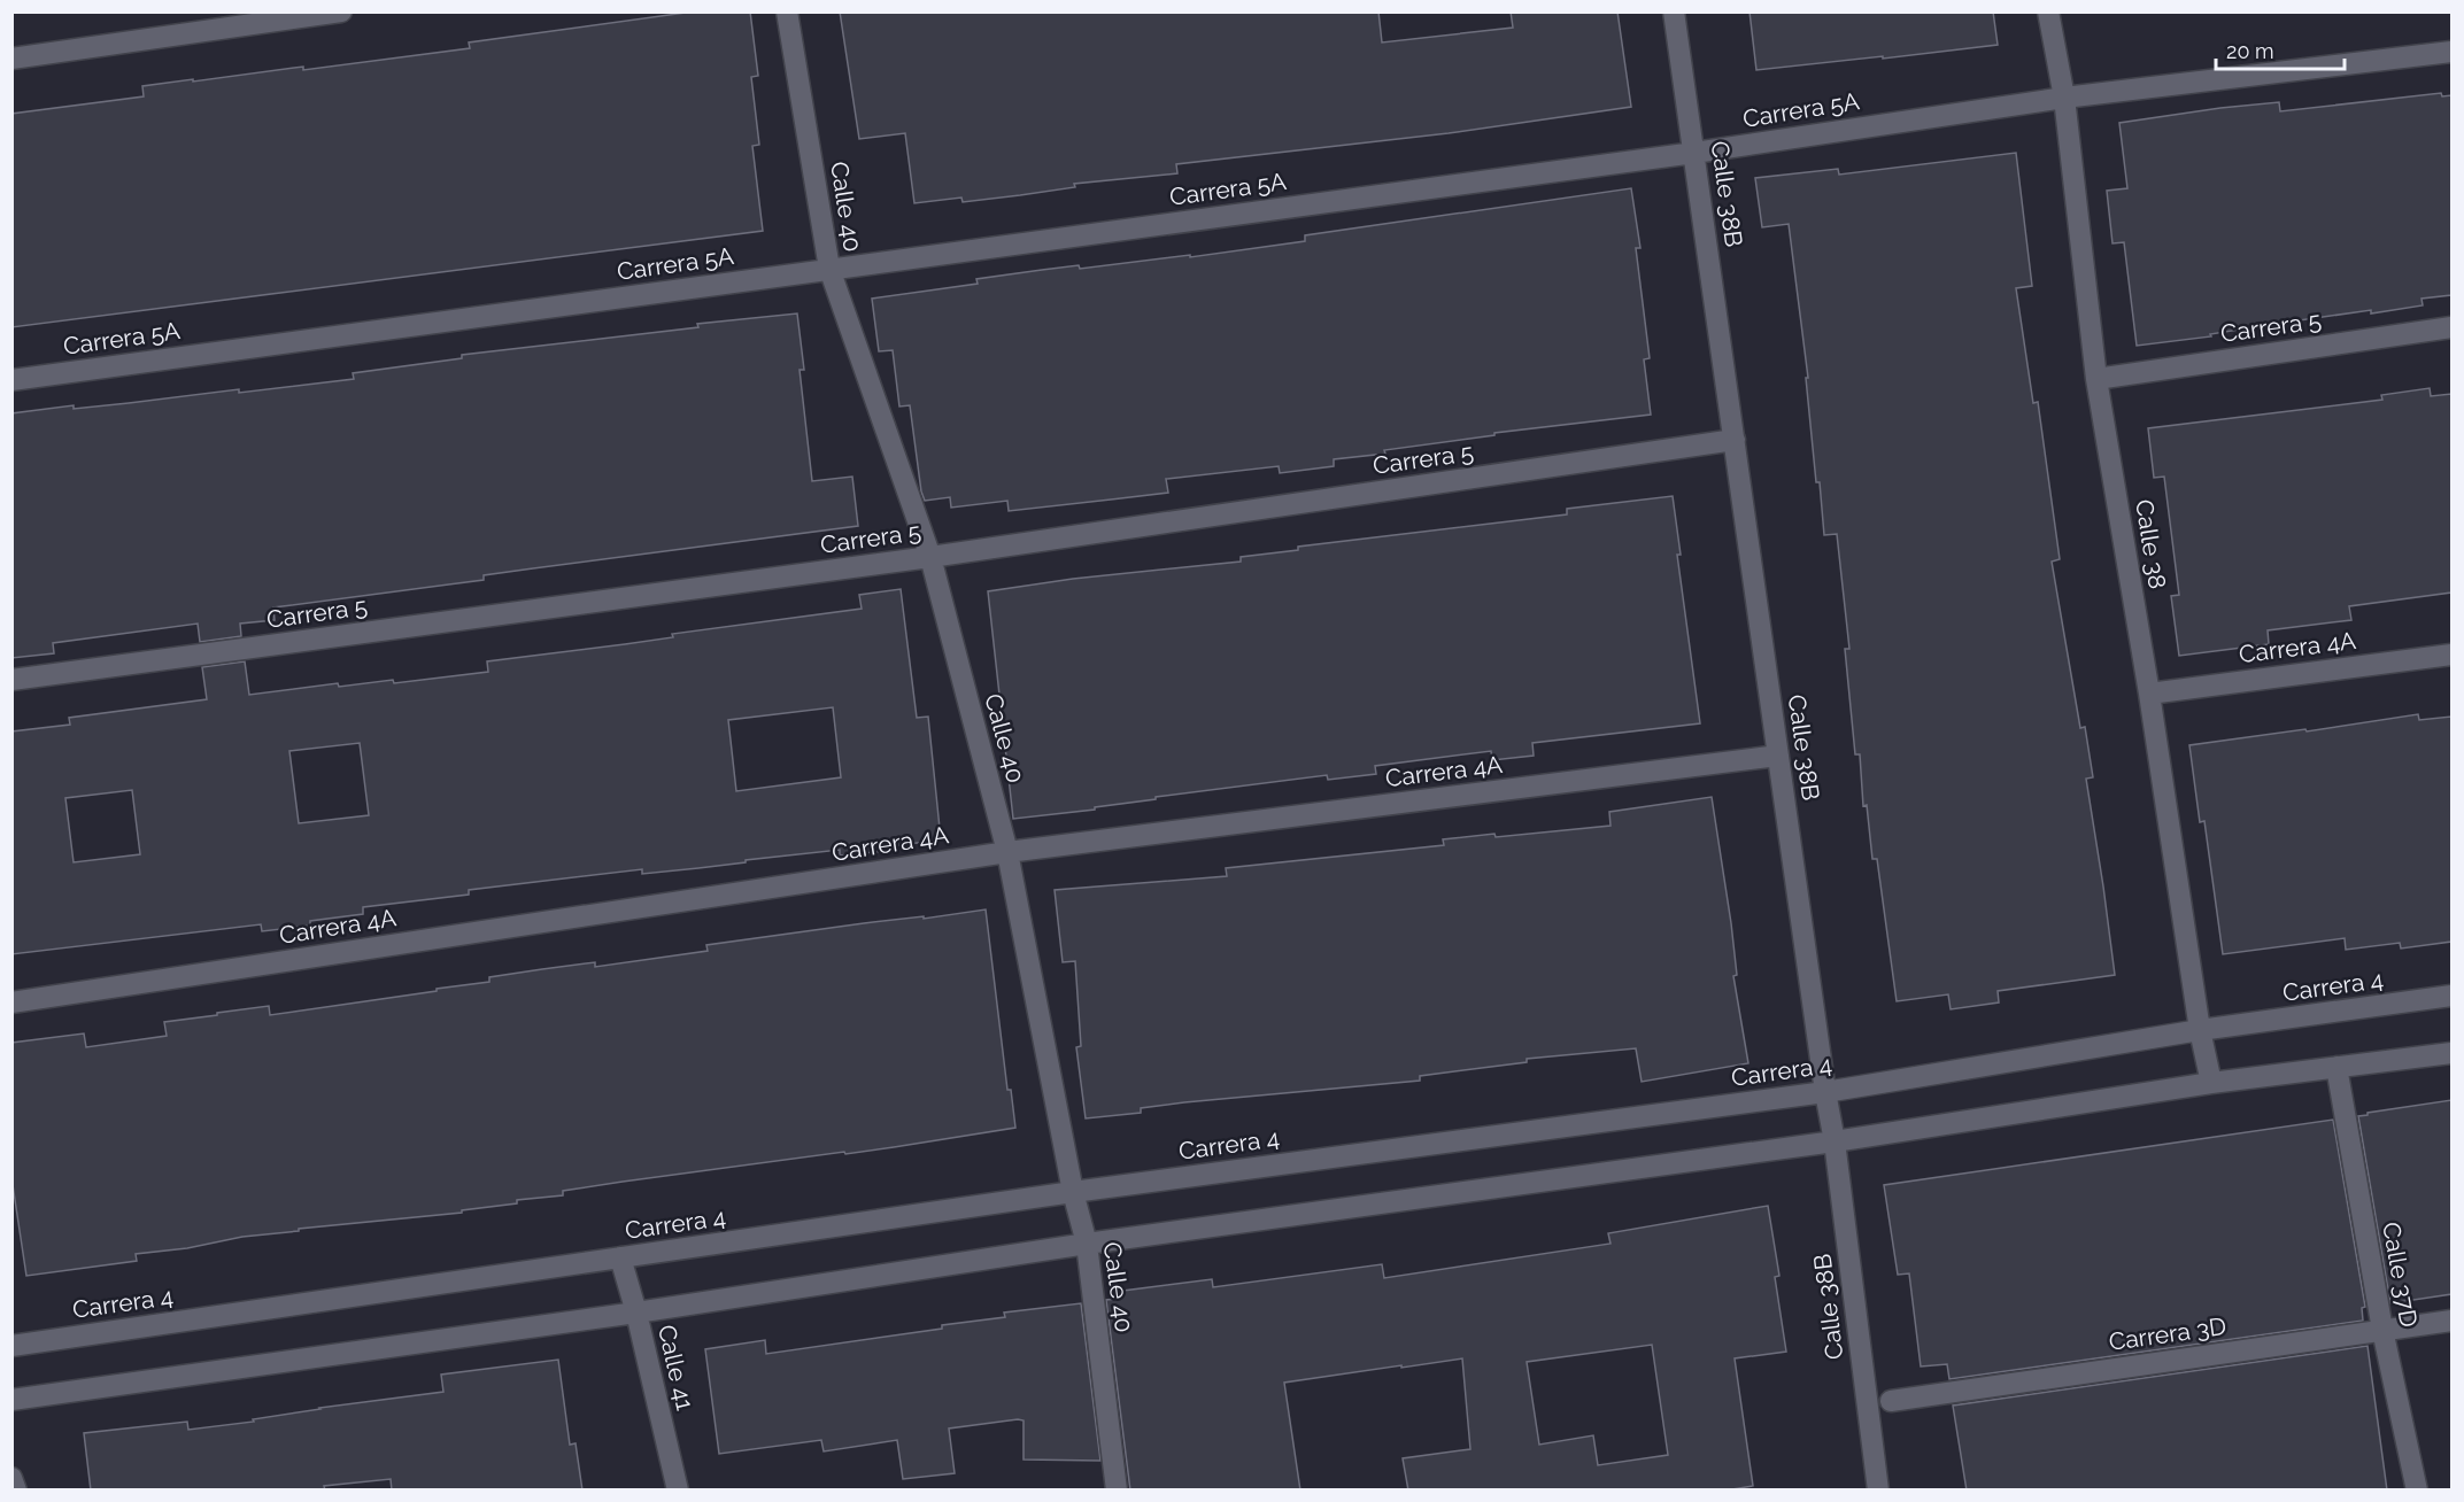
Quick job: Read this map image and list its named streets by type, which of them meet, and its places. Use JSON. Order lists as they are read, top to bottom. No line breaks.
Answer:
{"streets":{"street":["Carrera 5A","Calle 38B","Calle 40","Carrera 5","Calle 38","Carrera 4A","Carrera 4","Calle 37D","Carrera 3D","Calle 41"]},"crossings":[["Carrera 5A","Calle 38B"],["Carrera 5A","Calle 40"],["Carrera 5A","Calle 38"],["Calle 38B","Carrera 5"],["Calle 38B","Carrera 4A"],["Calle 38B","Carrera 4"],["Calle 40","Carrera 5"],["Calle 40","Carrera 4A"],["Calle 40","Carrera 4"],["Carrera 5","Calle 38"],["Calle 38","Carrera 4A"],["Calle 38","Carrera 4"],["Carrera 4","Calle 41"],["Calle 37D","Carrera 3D"]],"scale_bar":"20 m"}
